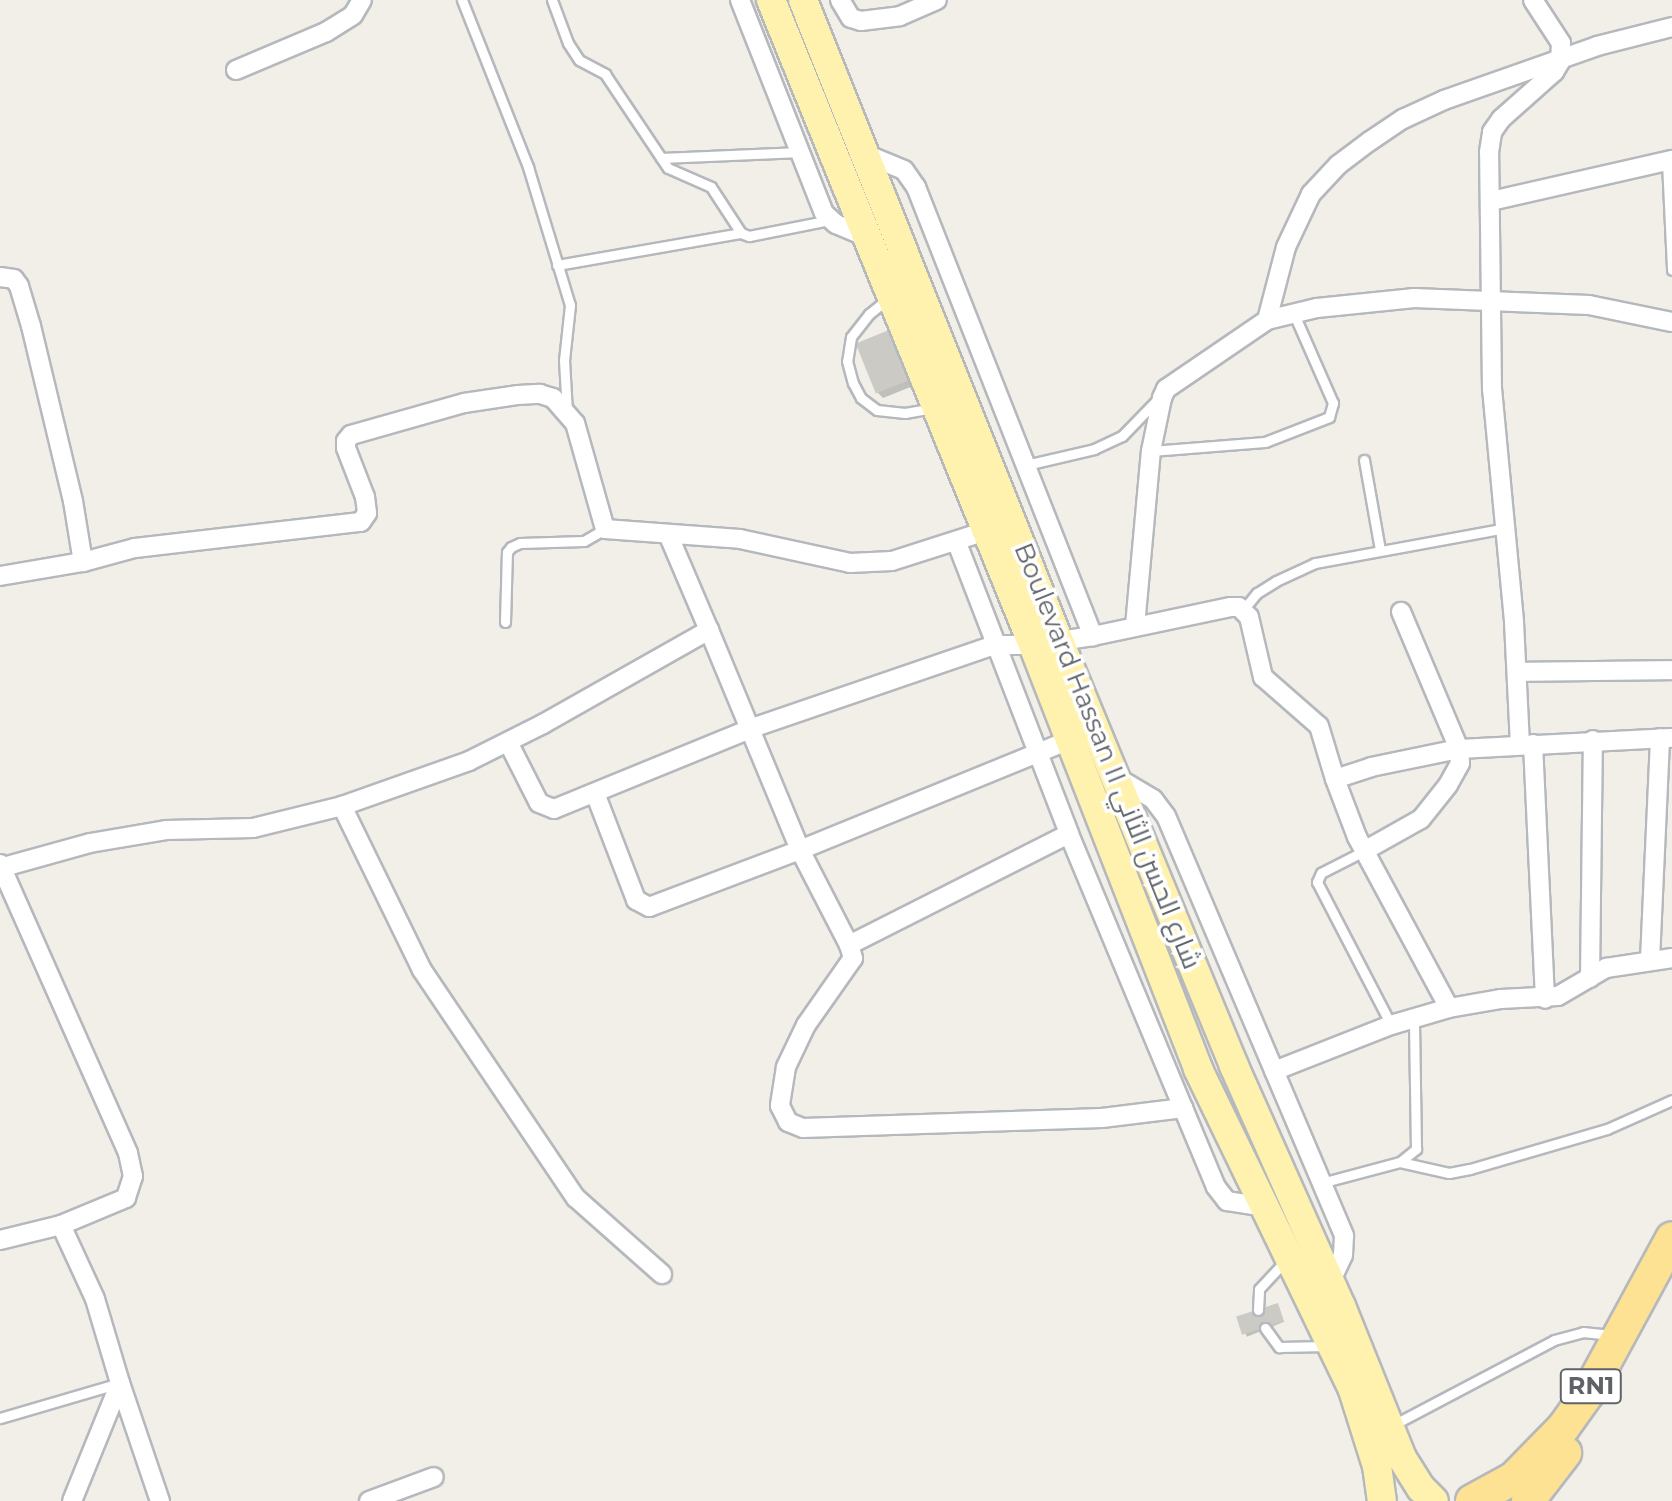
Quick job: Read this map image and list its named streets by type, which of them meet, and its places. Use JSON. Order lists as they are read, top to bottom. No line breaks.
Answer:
{"streets":{"highway":["RN1"],"main road":["Boulevard Hassan II شارع الحسن الثاني"]}}
